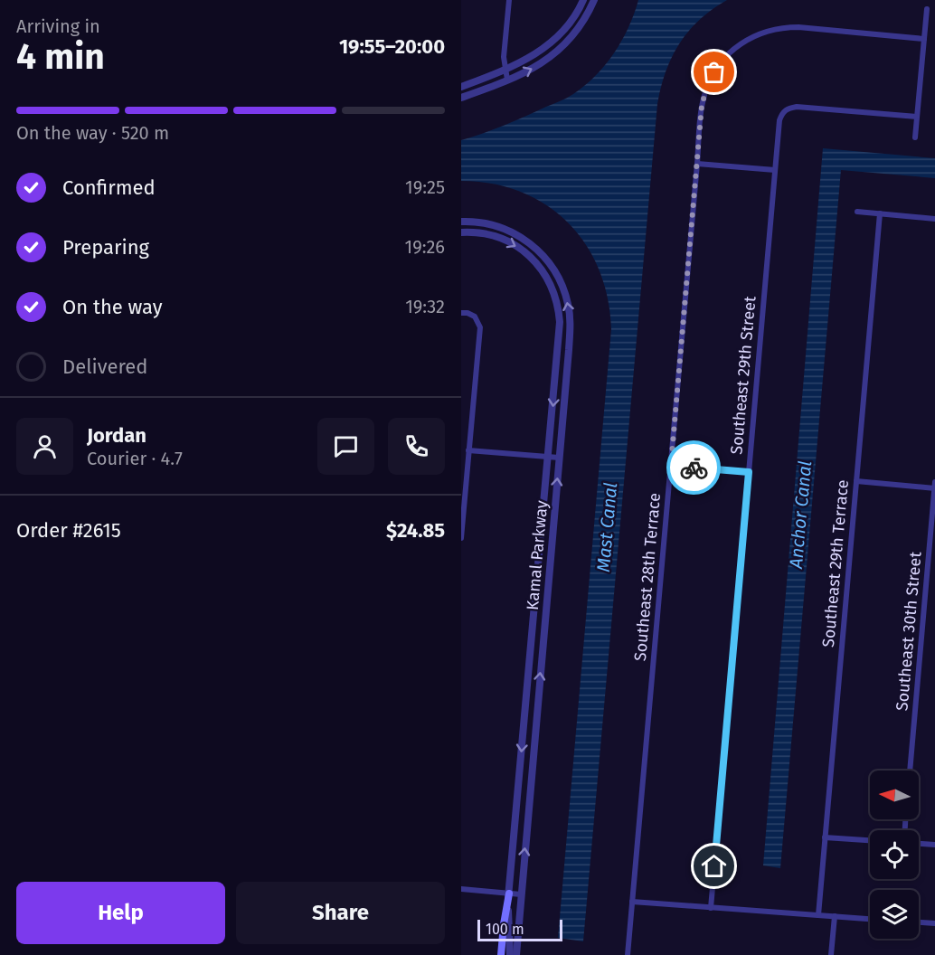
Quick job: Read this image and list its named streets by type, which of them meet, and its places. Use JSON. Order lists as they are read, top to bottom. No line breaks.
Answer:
{"streets":{"street":["Southeast 29th Street","Kamal Parkway","Southeast 29th Terrace","Southeast 28th Terrace","Southeast 30th Street"]},"water":["Anchor Canal","Mast Canal"],"scale_bar":"100 m","north":"left","page":{"heading":["4 min","Arriving in","19:55–20:00"],"panel":["Jordan","Courier · 4.7","Order #2615","$24.85"],"bar":"On the way · 520 m","list":[["Confirmed","19:25"],["Preparing","19:26"],["On the way","19:32"],"Delivered"],"buttons":["Help","Share"],"scale":"100 m"}}
